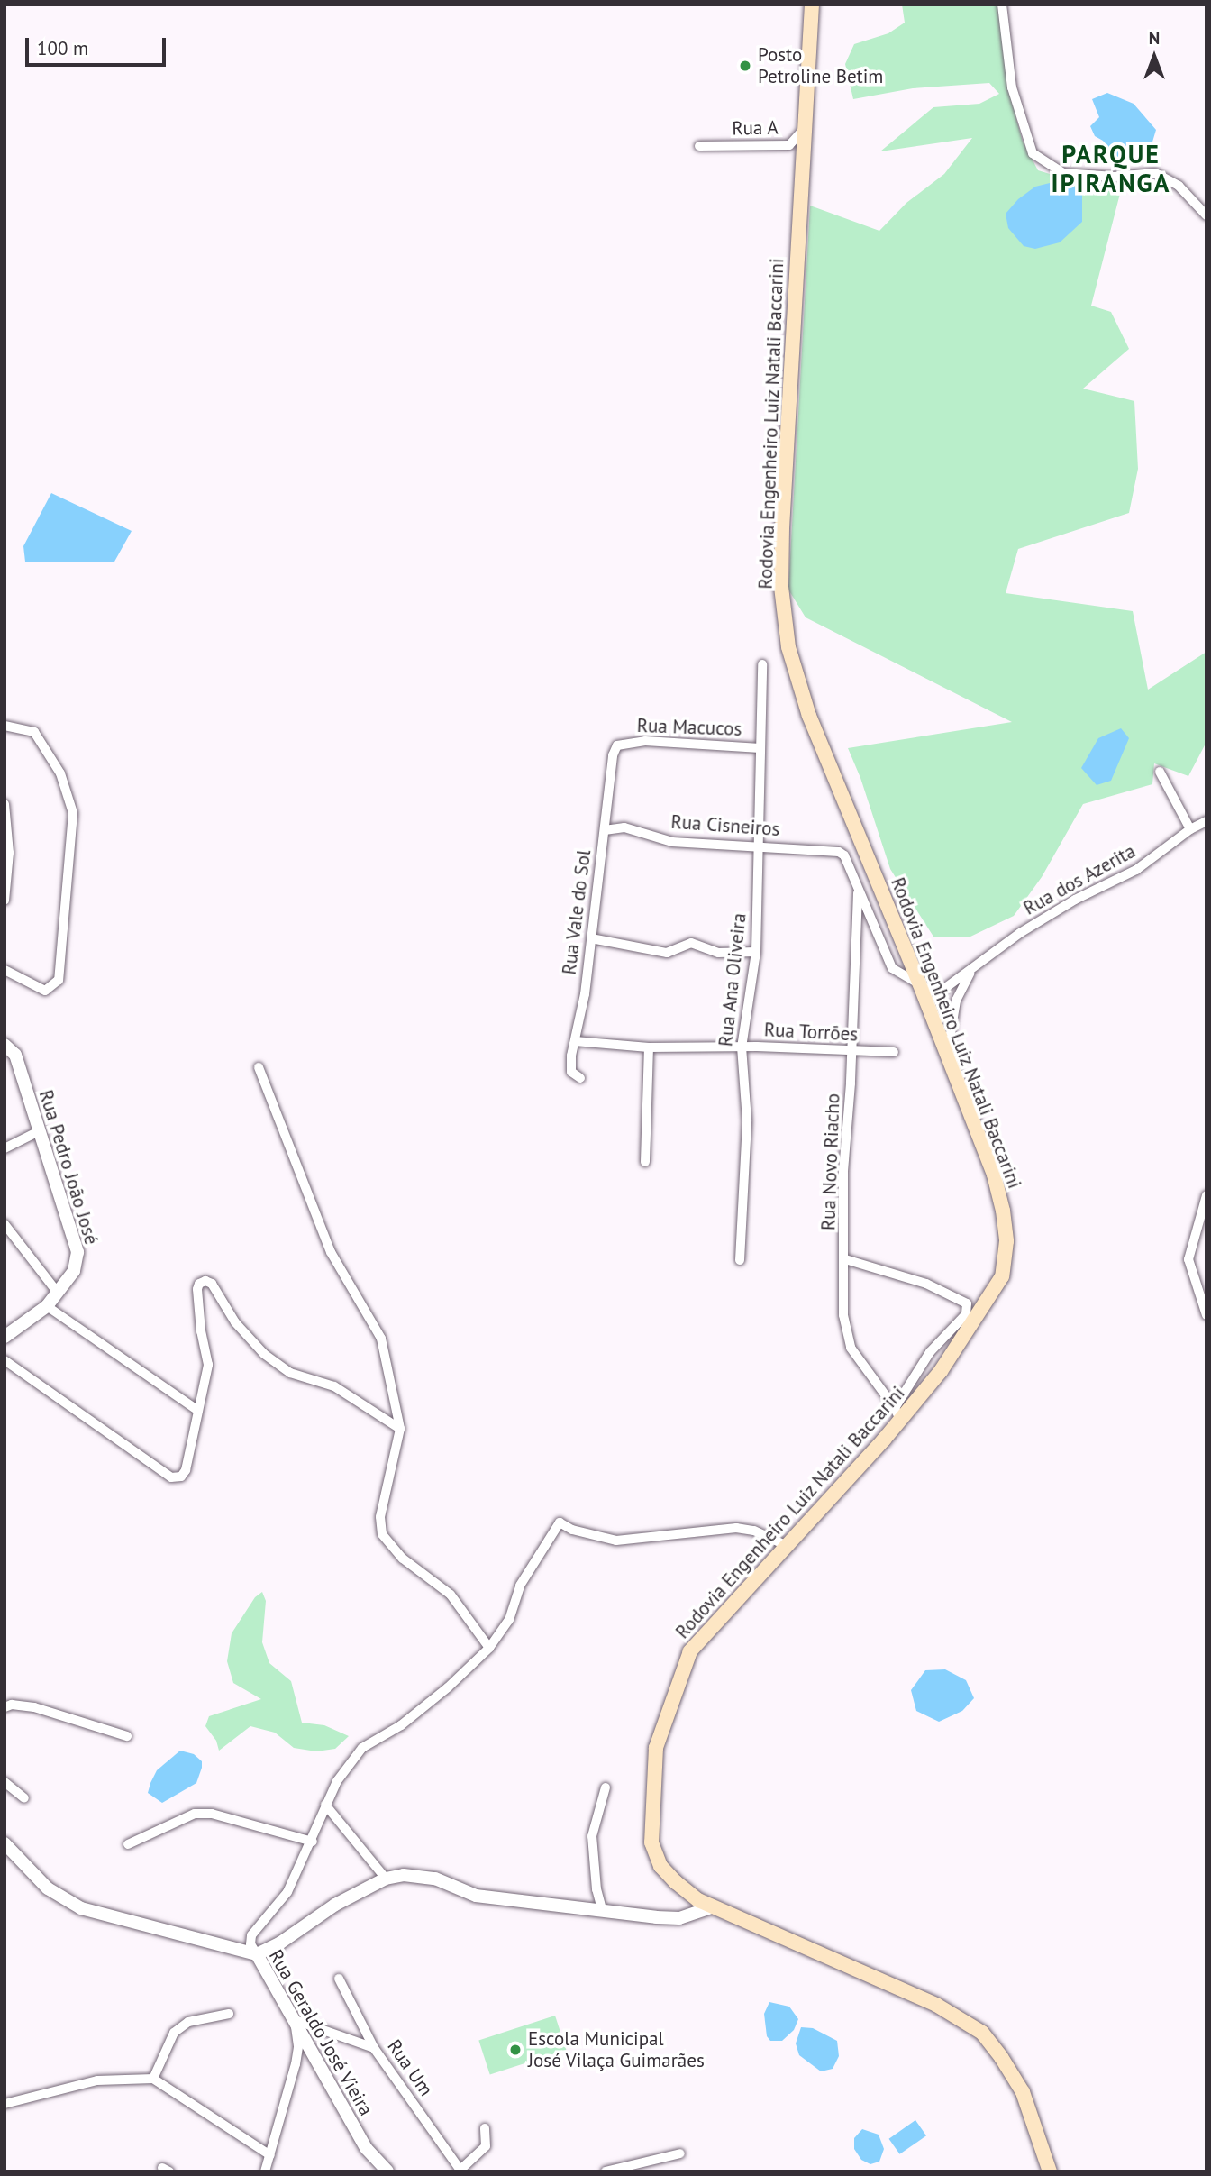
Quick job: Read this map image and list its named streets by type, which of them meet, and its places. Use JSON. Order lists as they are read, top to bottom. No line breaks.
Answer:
{"streets":{"main road":["Rodovia Engenheiro Luiz Natali Baccarini"],"street":["Rua A","Rua Macucos","Rua Cisneiros","Rua dos Azerita","Rua Vale do Sol","Rua Ana Oliveira","Rua Torrões","Rua Novo Riacho","Rua Pedro João José","Rua Geraldo José Vieira","Rua Um"]},"crossings":[["Rua A","Rodovia Engenheiro Luiz Natali Baccarini"],["Rodovia Engenheiro Luiz Natali Baccarini","Rua dos Azerita"],["Rodovia Engenheiro Luiz Natali Baccarini","Rua Novo Riacho"],["Rua Macucos","Rua Vale do Sol"],["Rua Macucos","Rua Ana Oliveira"],["Rua Cisneiros","Rua Vale do Sol"],["Rua Cisneiros","Rua Ana Oliveira"],["Rua Cisneiros","Rua Novo Riacho"],["Rua Vale do Sol","Rua Torrões"],["Rua Ana Oliveira","Rua Torrões"],["Rua Torrões","Rua Novo Riacho"]],"districts":["PARQUE IPIRANGA"],"places":["Posto Petroline Betim","Escola Municipal José Vilaça Guimarães"],"scale_bar":"100 m","north":"top"}
